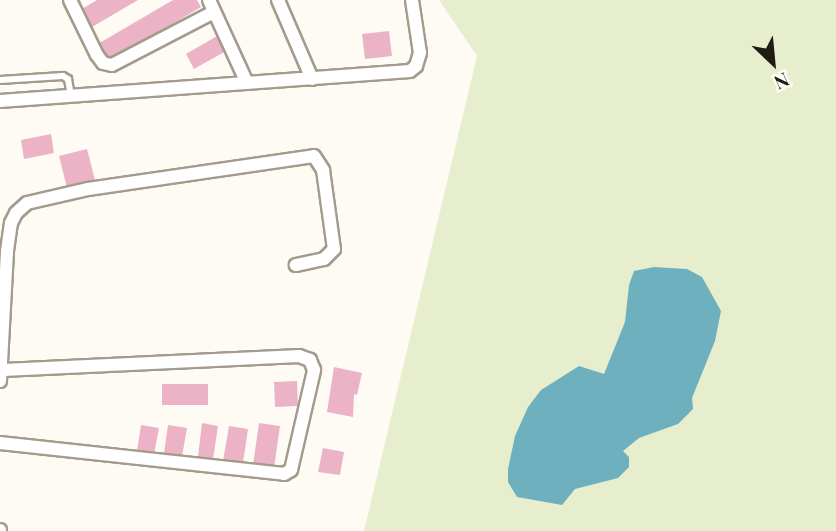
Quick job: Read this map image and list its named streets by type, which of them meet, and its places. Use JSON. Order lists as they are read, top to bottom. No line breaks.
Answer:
{"north":"bottom right"}
